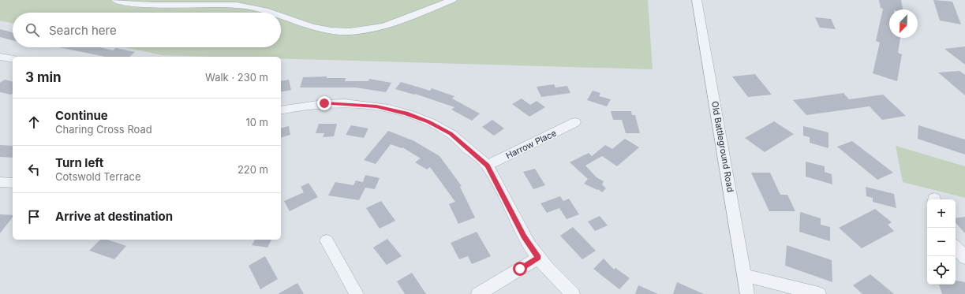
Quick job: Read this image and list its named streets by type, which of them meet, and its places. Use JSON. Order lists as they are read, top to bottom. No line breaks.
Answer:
{"streets":{"street":["Harrow Place","Old Battleground Road"]},"north":"bottom left","page":{"search":"Search here","heading":["3 min","Walk · 230 m"],"list":[["Continue","Charing Cross Road","10 m"],["Turn left","Cotswold Terrace","220 m"],"Arrive at destination"],"map_buttons":["+","−"]}}
